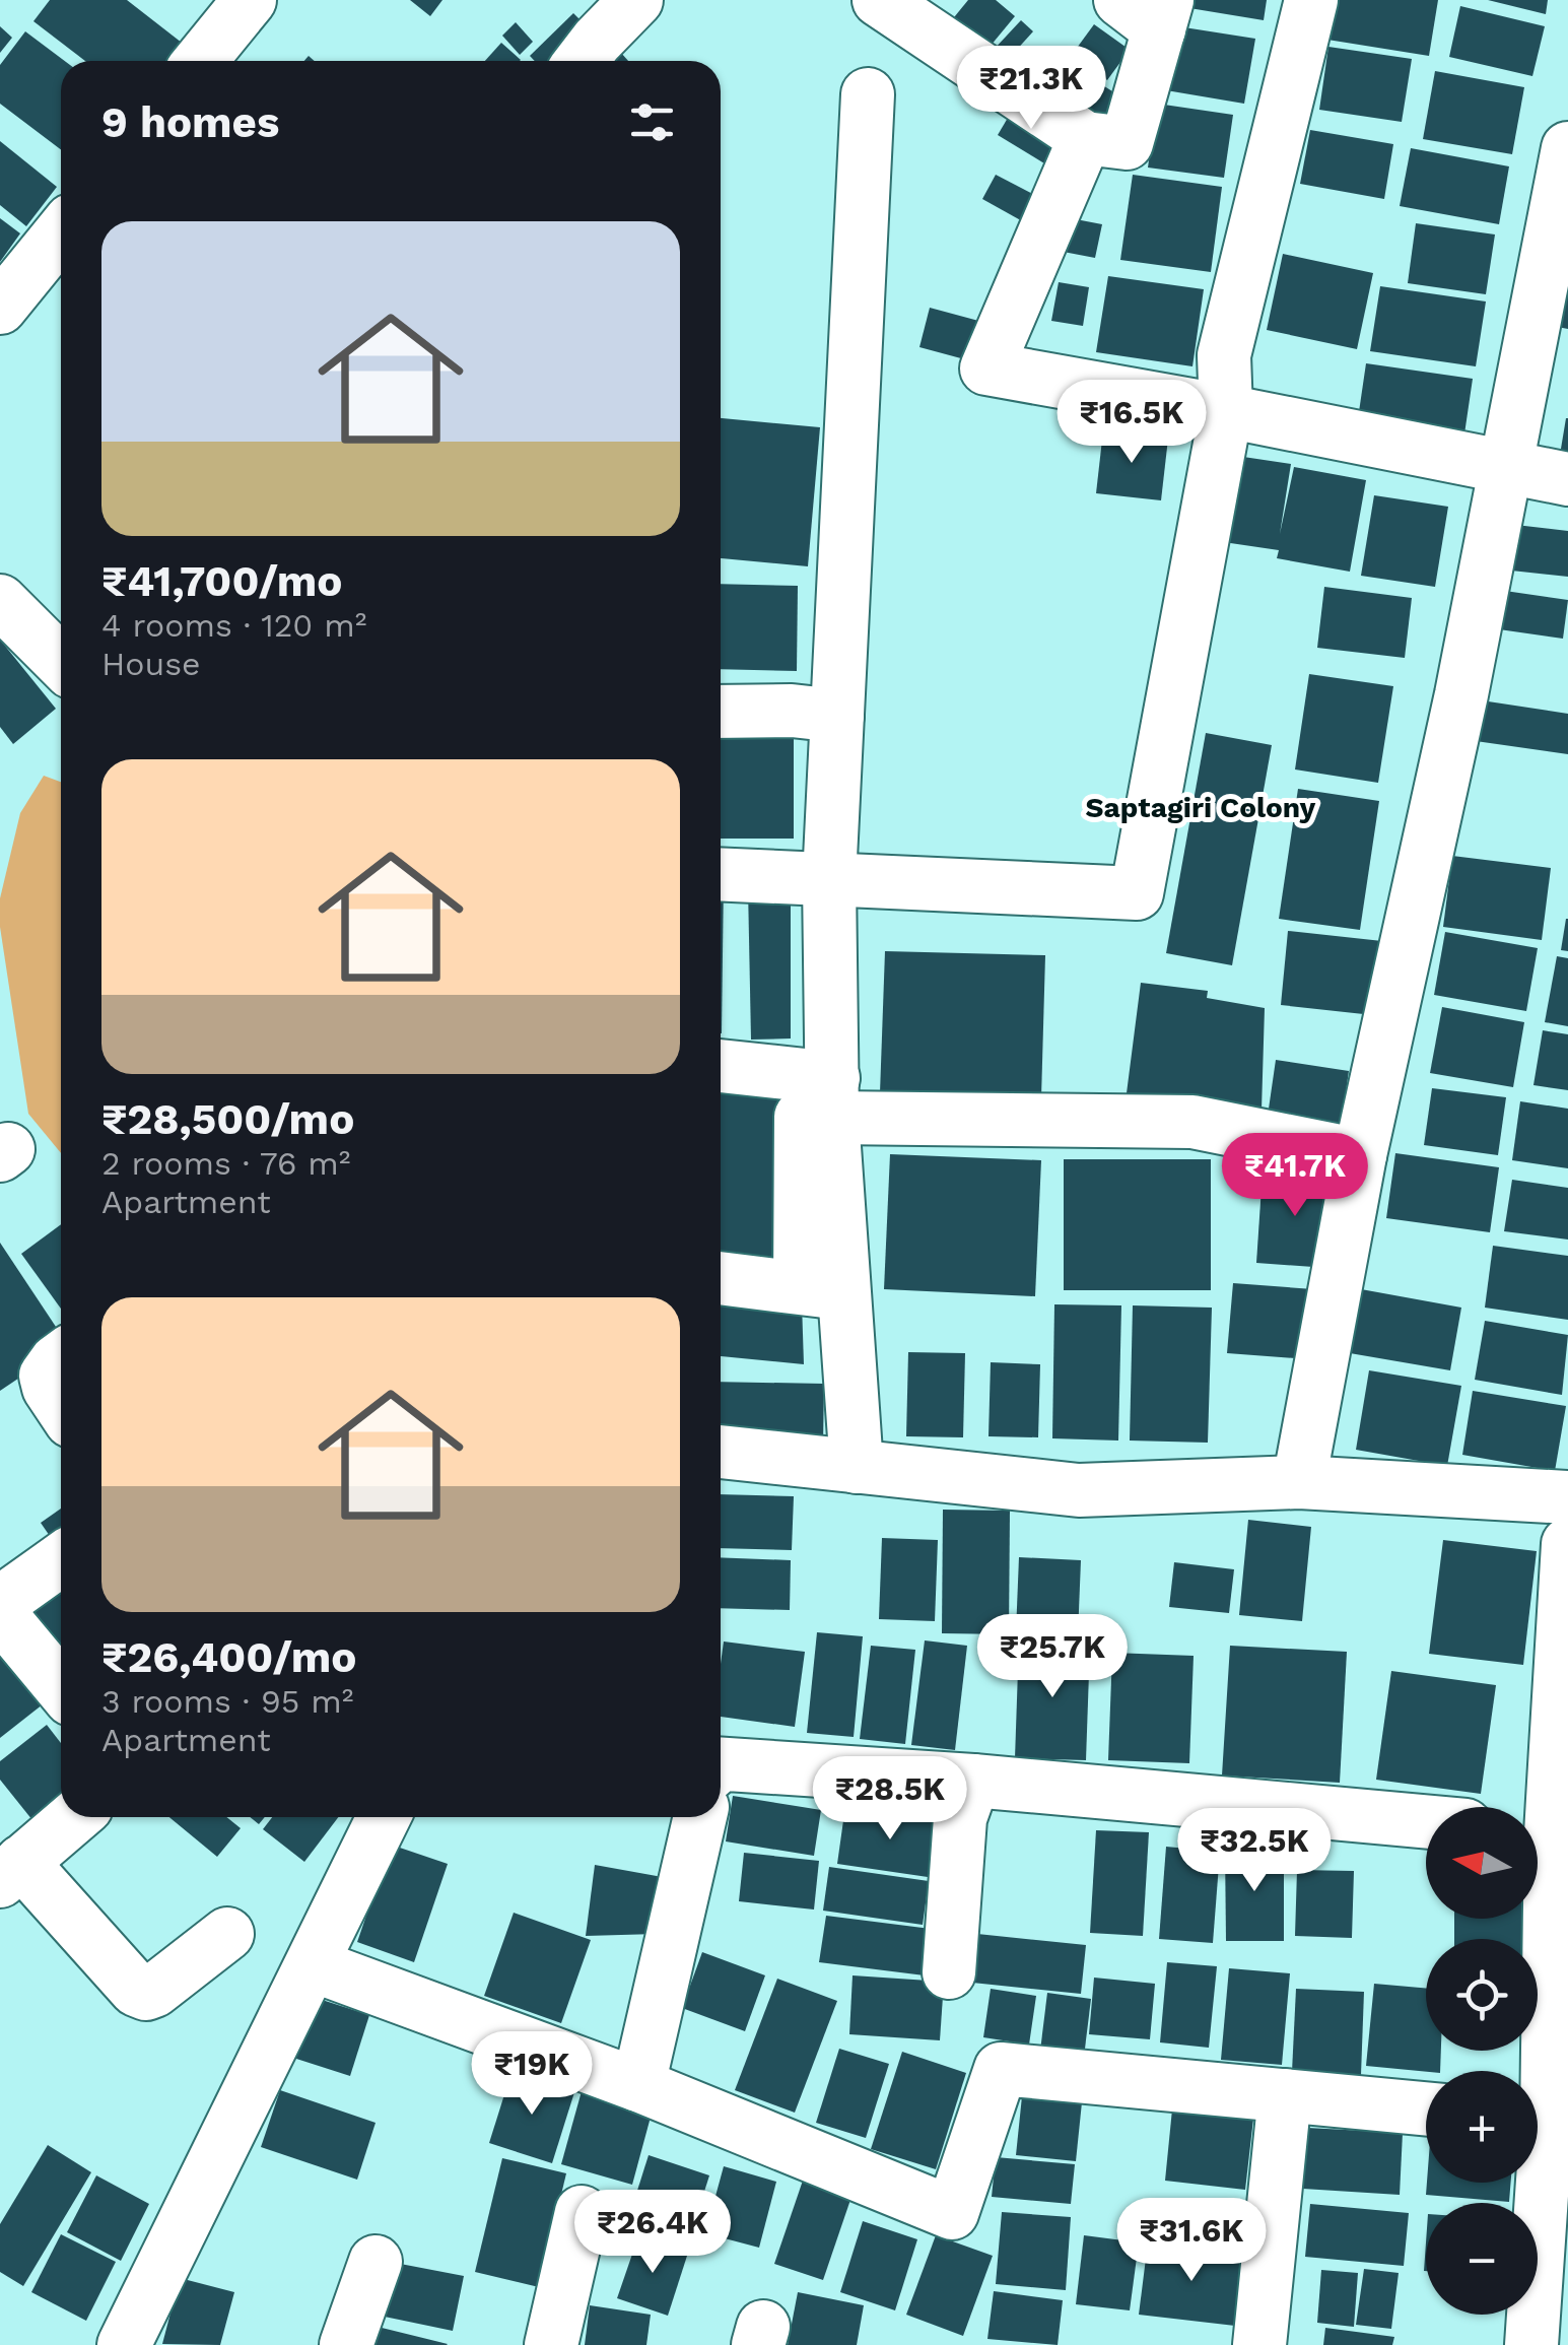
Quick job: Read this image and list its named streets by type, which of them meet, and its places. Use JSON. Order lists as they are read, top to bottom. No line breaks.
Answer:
{"districts":["Saptagiri Colony"],"north":"left","page":{"price":["₹21.3K","₹16.5K","₹41.7K","₹25.7K","₹28.5K","₹32.5K","₹19K","₹26.4K","₹31.6K"],"heading":"9 homes","list":[{"name":"₹41,700/mo","note":"4 rooms · 120 m² · House"},{"name":"₹28,500/mo","note":"2 rooms · 76 m² · Apartment"},{"name":"₹26,400/mo","note":"3 rooms · 95 m² · Apartment"}],"map_buttons":["+","−"]}}
